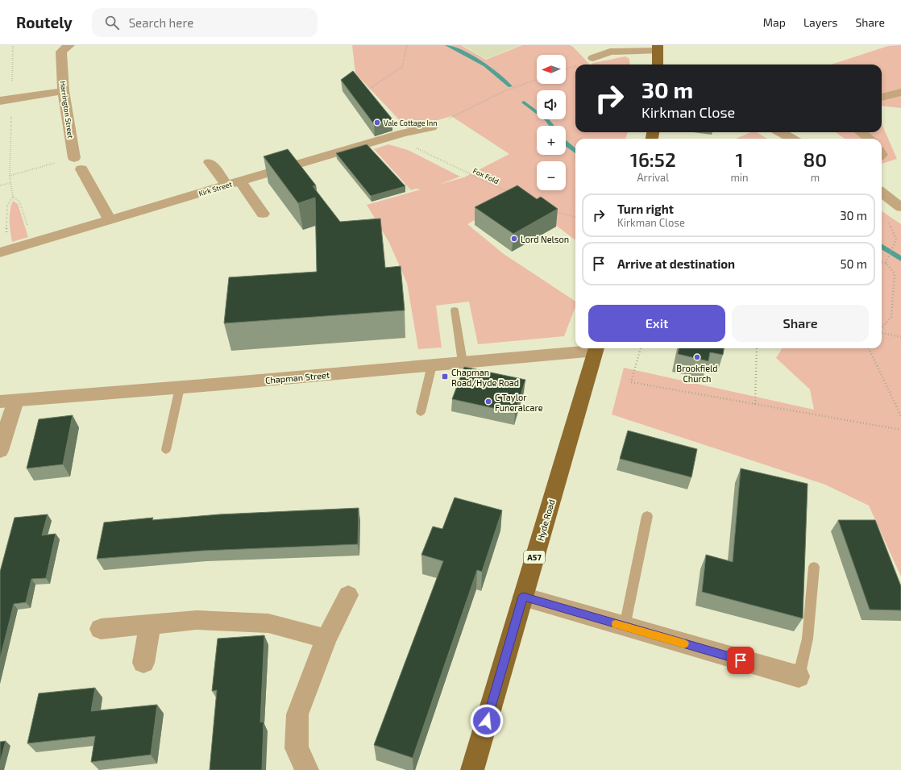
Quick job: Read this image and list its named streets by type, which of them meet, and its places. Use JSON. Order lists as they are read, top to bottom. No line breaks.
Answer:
{"streets":{"highway":["Hyde Road","A57"],"street":["Harrington Street","Kirk Street","Chapman Street"],"path":["Fox Fold"]},"crossings":[["Fox Fold","Kirk Street"],["Chapman Street","Hyde Road"]],"places":{"other":["Vale Cottage Inn","Lord Nelson","Brookfield Church","C Taylor Funeralcare"],"transit":["Chapman Road/Hyde Road"]},"north":"left","page":{"header":"Routely","search":"Search here","nav":["Map","Layers","Share"],"map_buttons":["+","−"],"turn":["30 m","Kirkman Close"],"eta":["16:52","Arrival","1","min","80","m"],"list":[{"name":"Turn right","note":"Kirkman Close","value":"30 m"},{"name":"Arrive at destination","value":"50 m"}],"buttons":["Exit","Share"]}}
